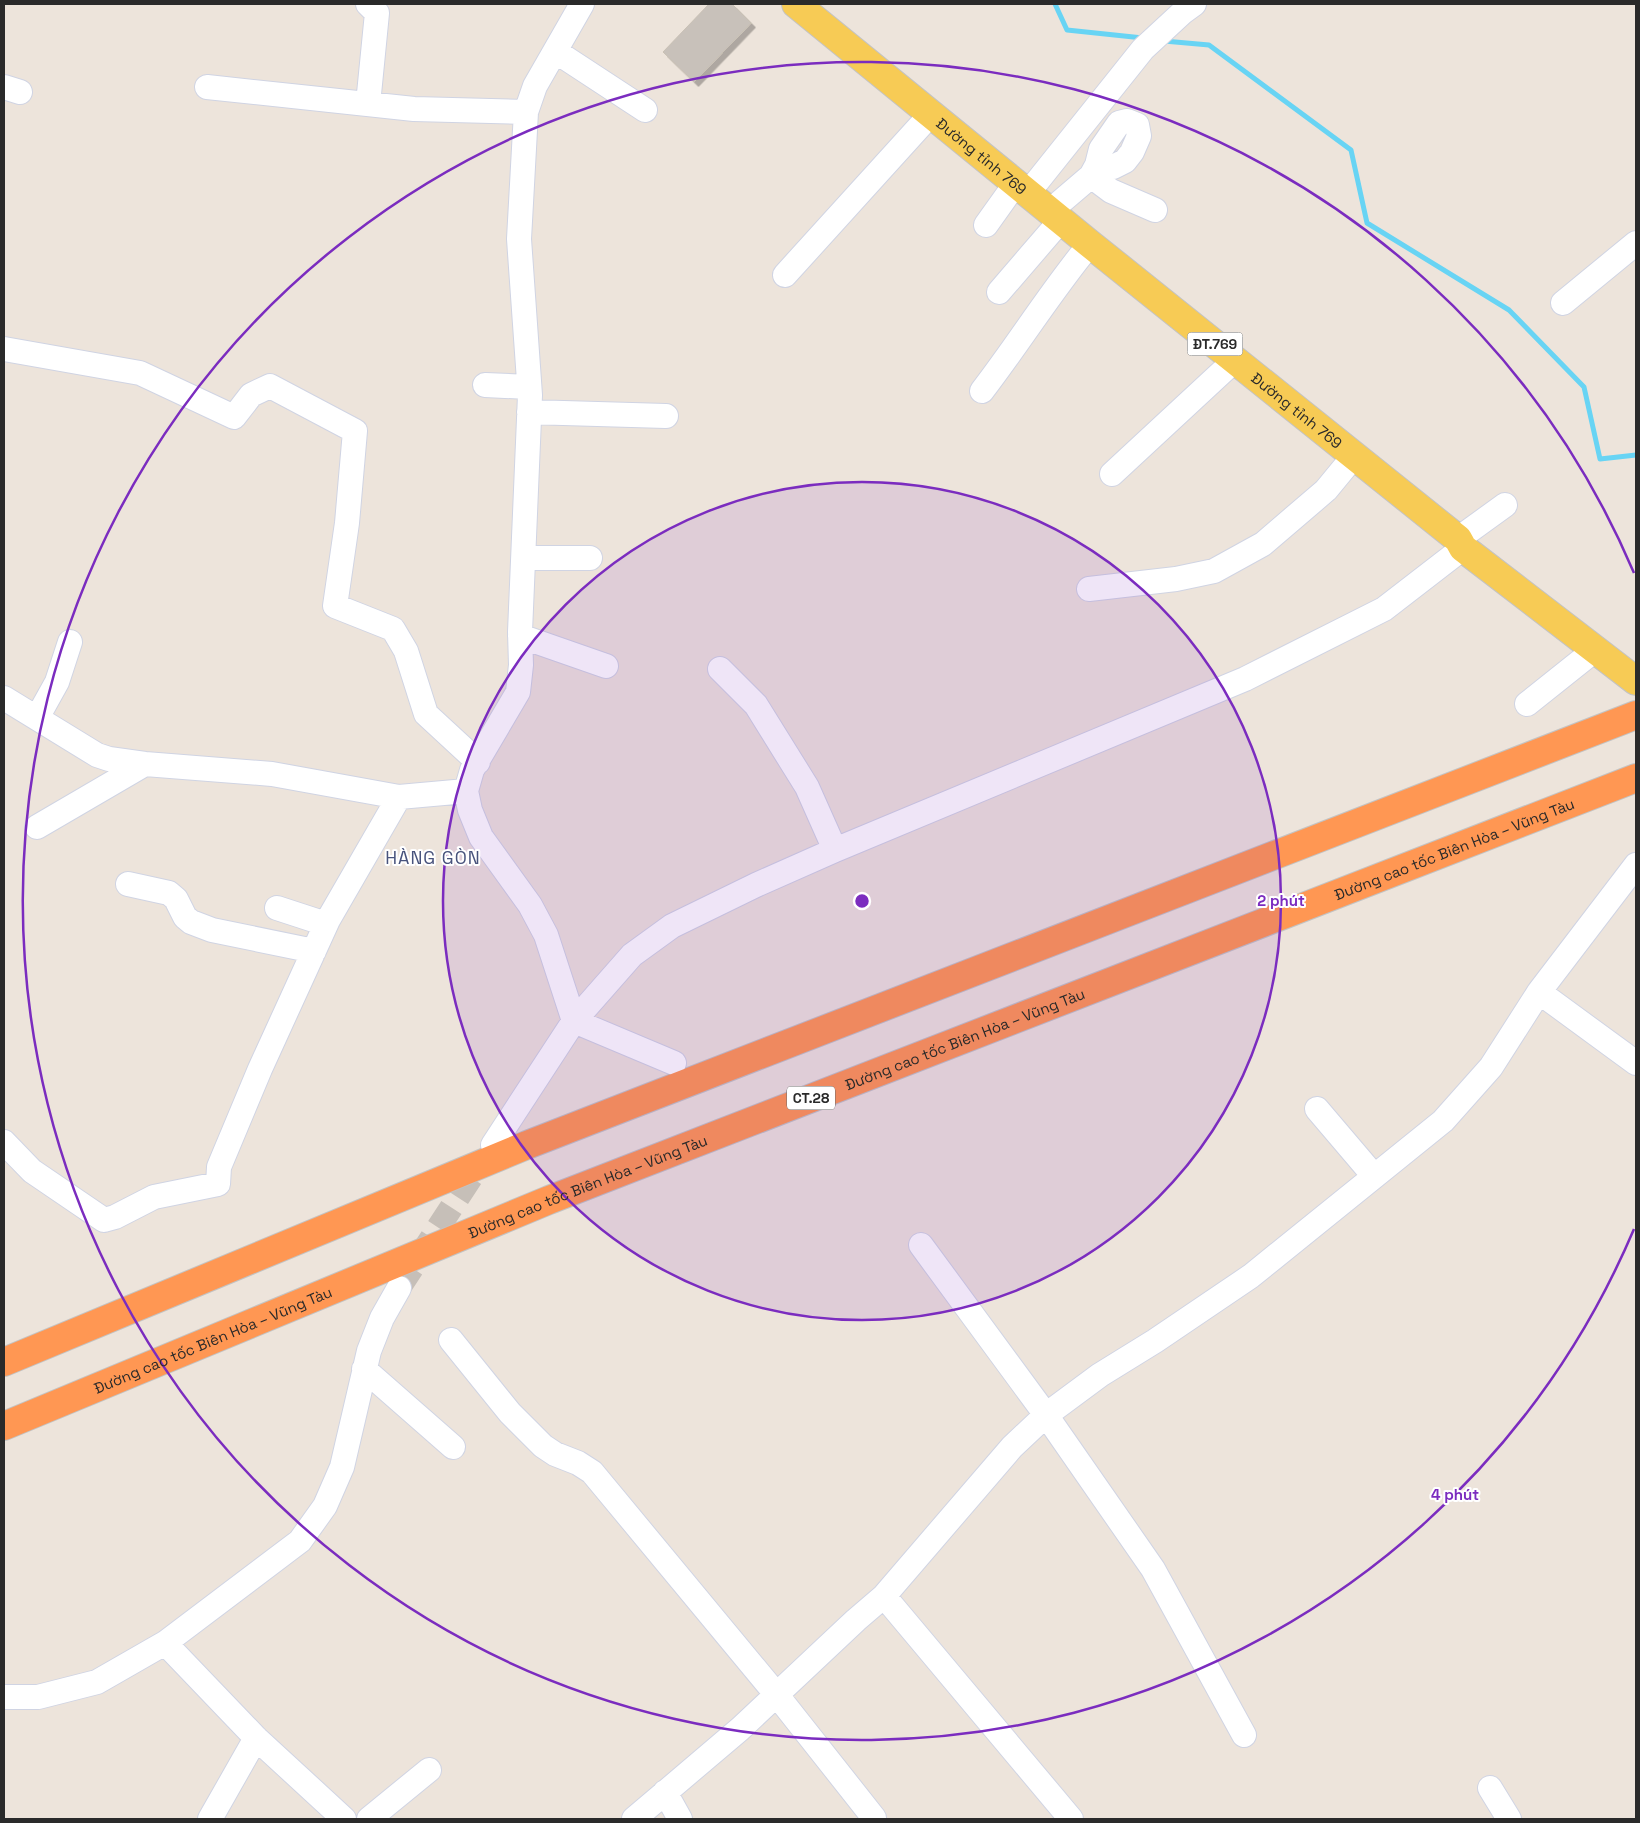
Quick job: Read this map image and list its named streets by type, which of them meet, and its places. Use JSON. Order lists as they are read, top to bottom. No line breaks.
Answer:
{"streets":{"highway":["Đường cao tốc Biên Hòa – Vũng Tàu","CT.28"],"main road":["Đường tỉnh 769","ĐT.769"]},"districts":["HÀNG GÒN"],"rings":["2 phút","4 phút"]}
